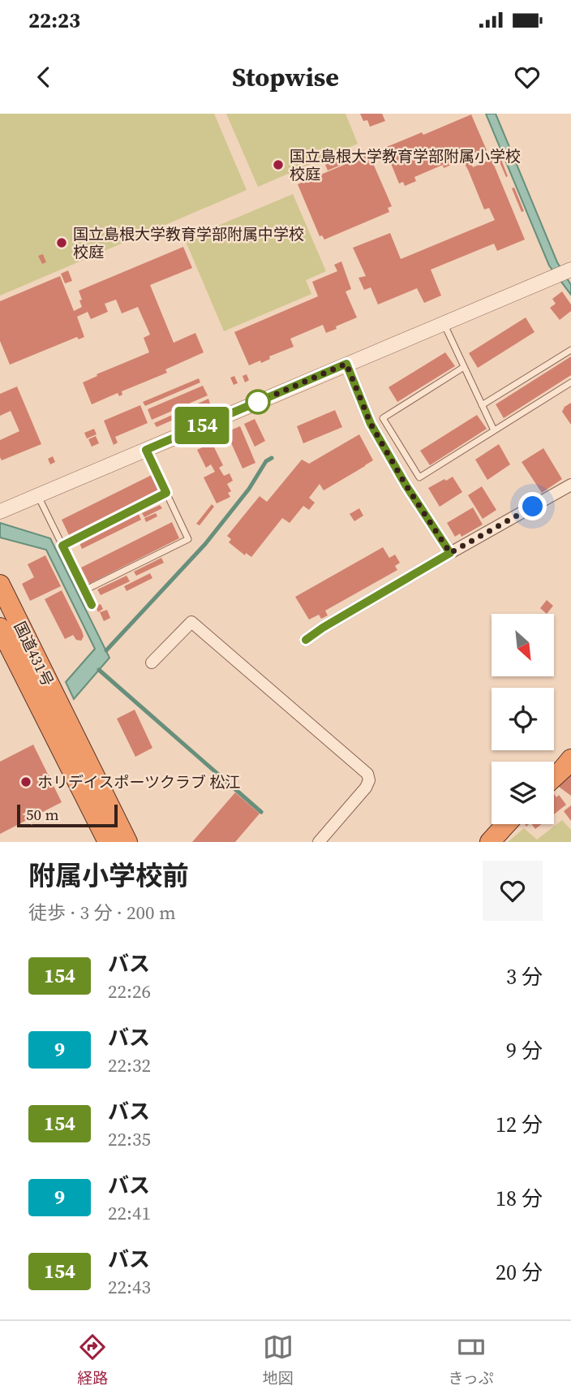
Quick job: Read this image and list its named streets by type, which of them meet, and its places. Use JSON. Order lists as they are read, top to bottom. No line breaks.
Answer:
{"streets":{"highway":["国道431号"]},"places":["国立島根大学教育学部附属小学校 校庭","国立島根大学教育学部附属中学校 校庭","ホリデイスポーツクラブ 松江"],"lines":["bus line 154"],"scale_bar":"50 m","north":"bottom right","page":{"status":"22:23","header":"Stopwise","on_map":"154","scale":"50 m","heading":["附属小学校前","徒歩 · 3 分 · 200 m"],"list":[{"mark":"154","name":"バス","note":"22:26","value":"3 分"},{"mark":"9","name":"バス","note":"22:32","value":"9 分"},{"mark":"154","name":"バス","note":"22:35","value":"12 分"},{"mark":"9","name":"バス","note":"22:41","value":"18 分"},{"mark":"154","name":"バス","note":"22:43","value":"20 分"}],"tabs":["経路","地図","きっぷ"]}}
